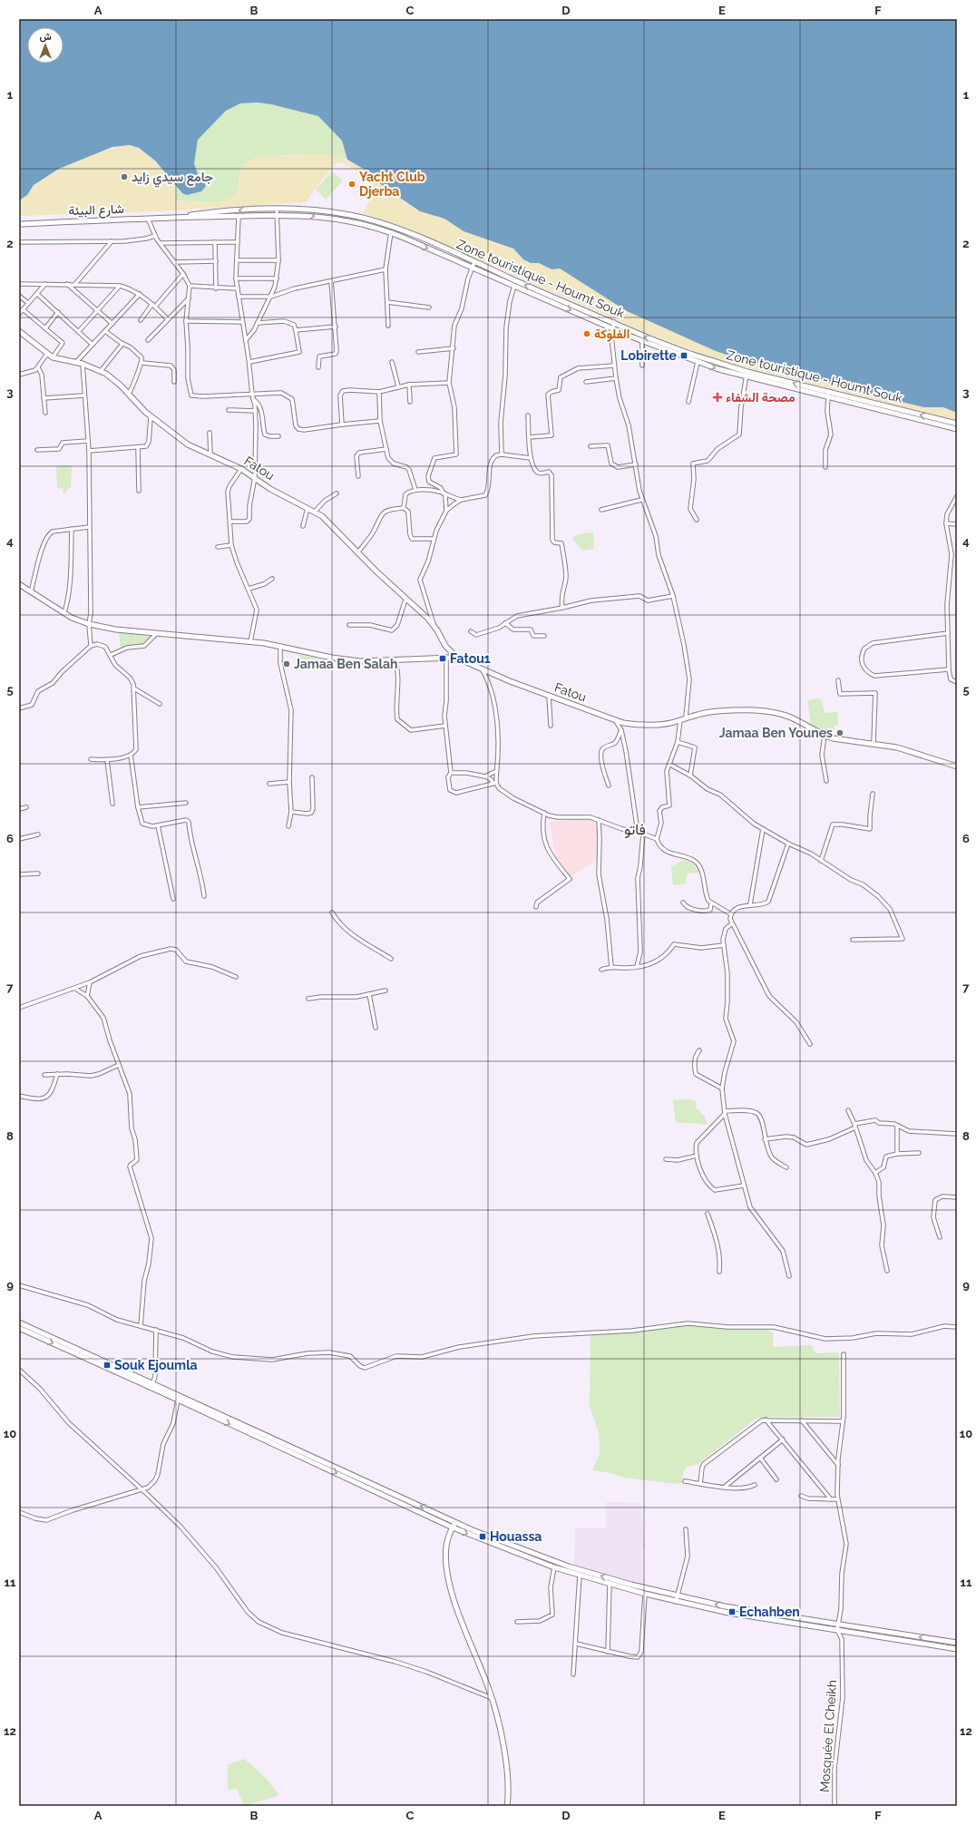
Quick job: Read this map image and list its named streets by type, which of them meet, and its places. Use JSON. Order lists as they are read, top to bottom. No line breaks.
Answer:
{"streets":{"main road":["شارع البيئة","Zone touristique - Houmt Souk","Fatou"],"street":["Mosquée El Cheikh"]},"crossings":[["شارع البيئة","Zone touristique - Houmt Souk"]],"districts":["فاتو"],"places":{"other":["جامع سيدي زايد","Yacht Club Djerba","الفلوكة","Jamaa Ben Salah","Jamaa Ben Younes"],"transit":["Lobirette","Fatou1","Souk Ejoumla","Houassa","Echahben"],"health":["مصحة الشفاء"]},"north":"top","grid":{"columns":["A","B","C","D","E","F"],"rows":["1","2","3","4","5","6","7","8","9","10","11","12"]}}
